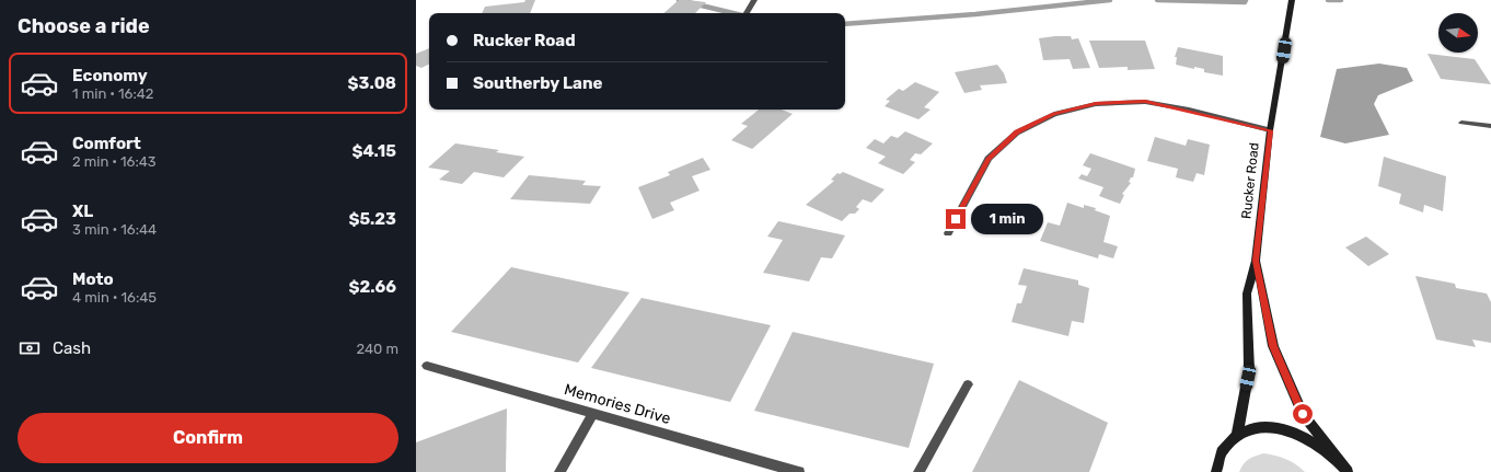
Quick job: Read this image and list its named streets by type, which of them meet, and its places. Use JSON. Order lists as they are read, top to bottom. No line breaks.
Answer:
{"streets":{"main road":["Rucker Road"],"street":["Memories Drive"]},"north":"right","page":{"heading":"Choose a ride","banner":["Rucker Road","Southerby Lane"],"list":[{"name":"Economy","note":"1 min · 16:42","value":"$3.08"},{"name":"Comfort","note":"2 min · 16:43","value":"$4.15"},{"name":"XL","note":"3 min · 16:44","value":"$5.23"},{"name":"Moto","note":"4 min · 16:45","value":"$2.66"}],"bubble":"1 min","pay":["Cash","240 m"],"buttons":"Confirm"}}
